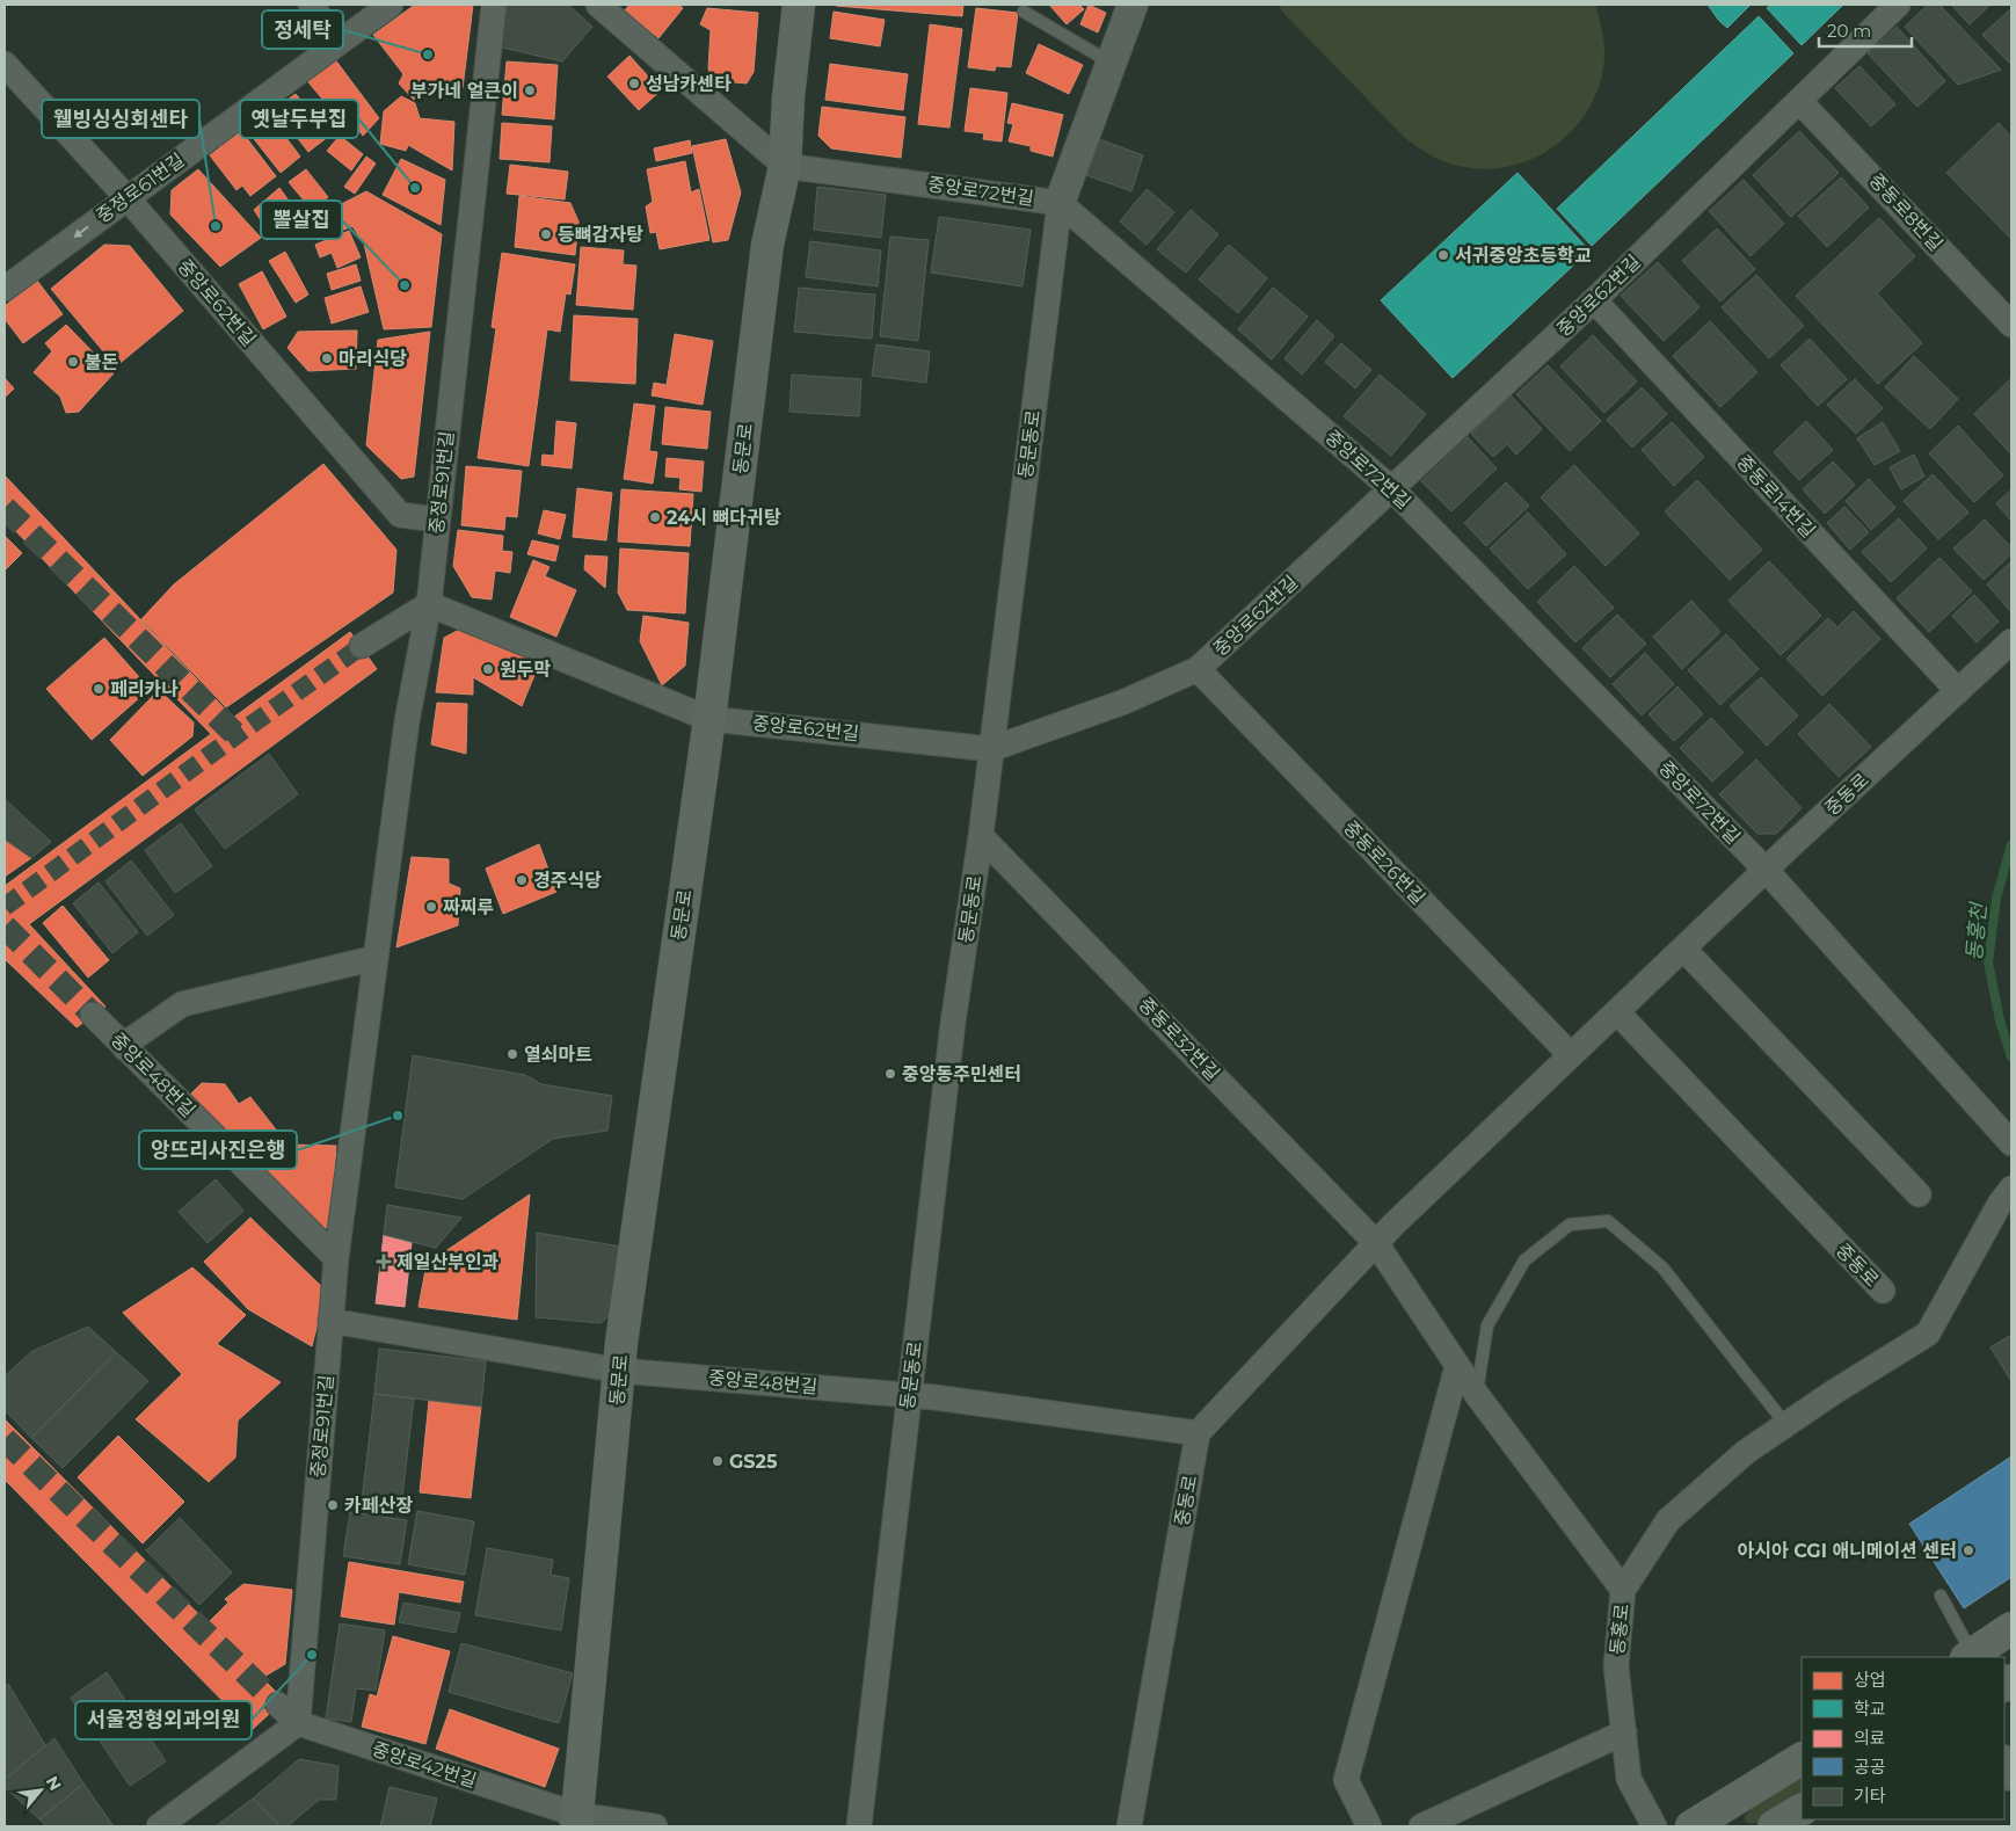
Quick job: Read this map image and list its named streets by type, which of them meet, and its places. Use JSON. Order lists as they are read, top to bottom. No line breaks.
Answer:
{"streets":{"main road":["동문로"],"street":["중정로61번길","중앙로72번길","중동로8번길","중앙로62번길","동문동로","중정로91번길","중동로14번길","중동로","중동로26번길","중동로32번길","중앙로48번길","동홍로","중앙로42번길"]},"crossings":[["중정로61번길","중앙로62번길"],["중앙로72번길","중앙로62번길"],["중앙로72번길","동문동로"],["중앙로72번길","동문로"],["중앙로72번길","중동로"],["중동로8번길","중앙로62번길"],["중앙로62번길","동문동로"],["중앙로62번길","동문로"],["중앙로62번길","중정로91번길"],["중앙로62번길","중동로14번길"],["중앙로62번길","중동로26번길"],["동문동로","중동로32번길"],["동문동로","중앙로48번길"],["동문로","중앙로48번길"],["동문로","중앙로42번길"],["중정로91번길","중앙로48번길"],["중정로91번길","중앙로42번길"],["중동로14번길","중동로"],["중동로","중동로26번길"],["중동로","중동로32번길"],["중동로","중앙로48번길"]],"water":["동홍천"],"places":{"other":["정세탁","성남카센타","부가네 얼큰이","옛날두부집","웰빙싱싱회센타","등뼈감자탕","서귀중앙초등학교","뽈살집","마리식당","불돈","24시 뼈다귀탕","원두막","페리카나","경주식당","짜찌루","열쇠마트","중앙동주민센터","앙뜨리사진은행","GS25","카페산장","아시아 CGI 애니메이션 센터","서울정형외과의원"],"health":["제일산부인과"]},"legend":["상업","학교","의료","공공","기타"],"scale_bar":"20 m","north":"top right"}
